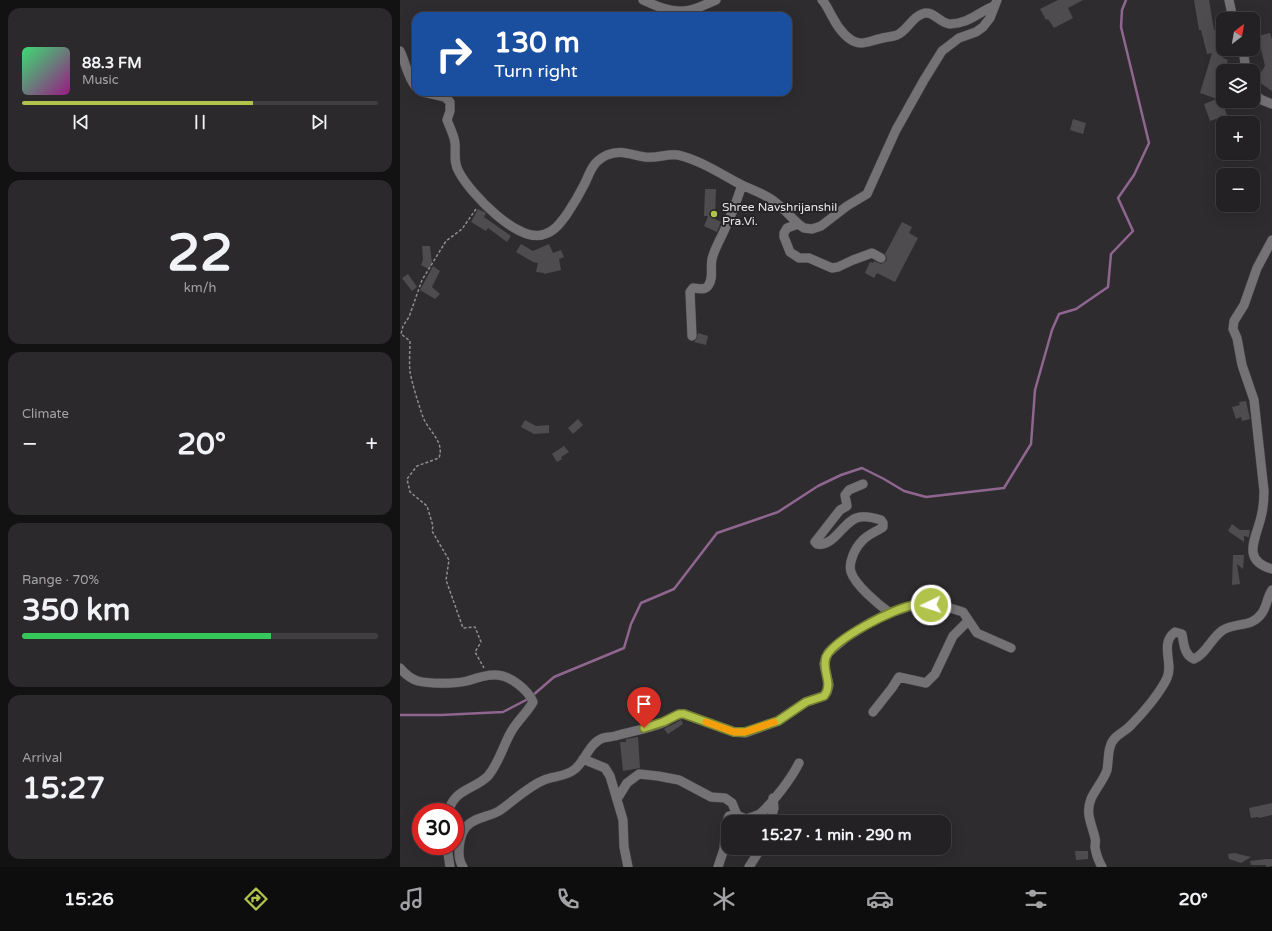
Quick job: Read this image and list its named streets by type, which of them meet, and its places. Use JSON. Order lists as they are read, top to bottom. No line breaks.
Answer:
{"places":["Shree Navshrijanshil Pra.Vi."],"north":"top right","page":{"map_buttons":["+","−"],"turn":["130 m","Turn right"],"song":["88.3 FM","Music"],"tile":[["22","km/h"],"Climate",["Range · 70%","350 km"],["Arrival","15:27"]],"heat":["−","20°","+"],"limit":"30","trip":"15:27 · 1 min · 290 m","tabs":["15:26","20°"]}}
